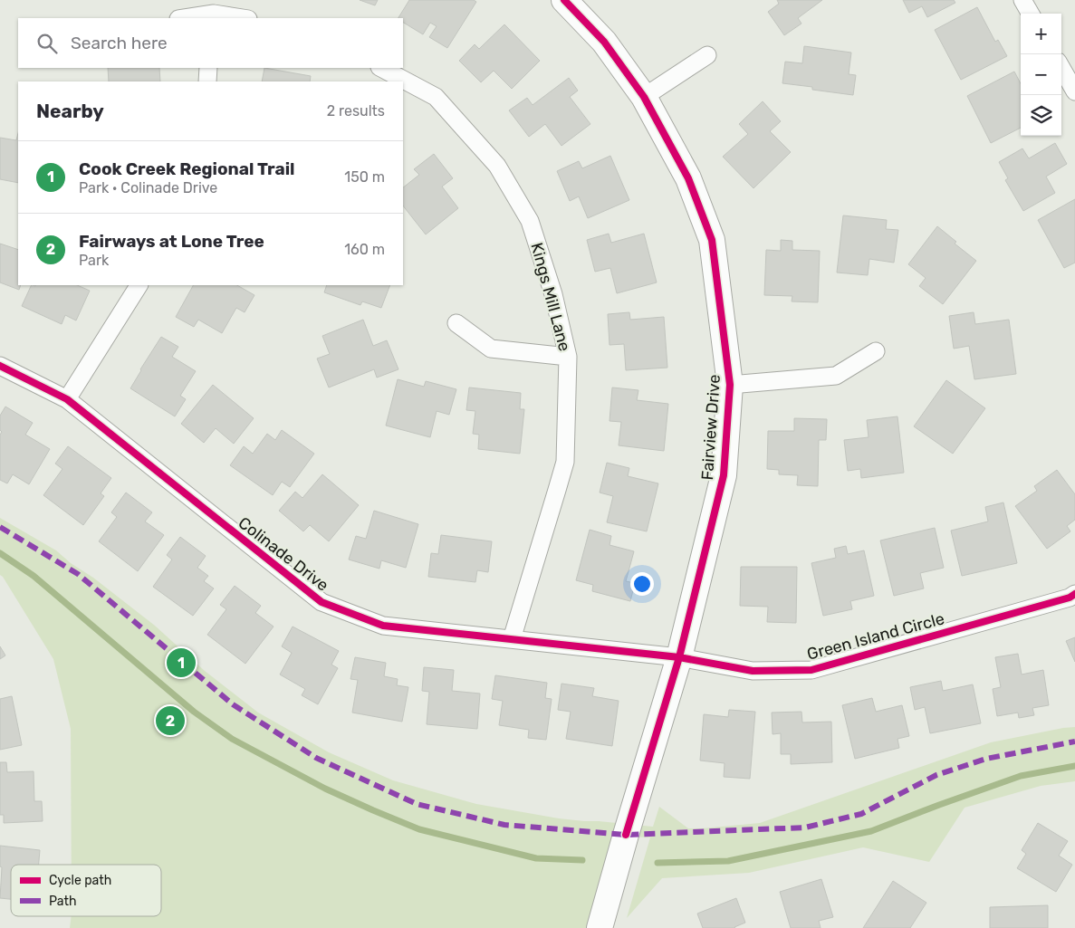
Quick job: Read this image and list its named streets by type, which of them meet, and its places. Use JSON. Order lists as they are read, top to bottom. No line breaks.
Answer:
{"streets":{"street":["Kings Mill Lane","Fairview Drive","Colinade Drive","Green Island Circle"]},"crossings":[["Kings Mill Lane","Colinade Drive"],["Fairview Drive","Colinade Drive"],["Fairview Drive","Green Island Circle"],["Colinade Drive","Green Island Circle"]],"legend":["Cycle path","Path"],"page":{"map_buttons":["+","−"],"search":"Search here","heading":["Nearby","2 results"],"list":[{"mark":"1","name":"Cook Creek Regional Trail","note":"Park · Colinade Drive","value":"150 m"},{"mark":"2","name":"Fairways at Lone Tree","note":"Park","value":"160 m"}],"pins":["1","2"]}}
